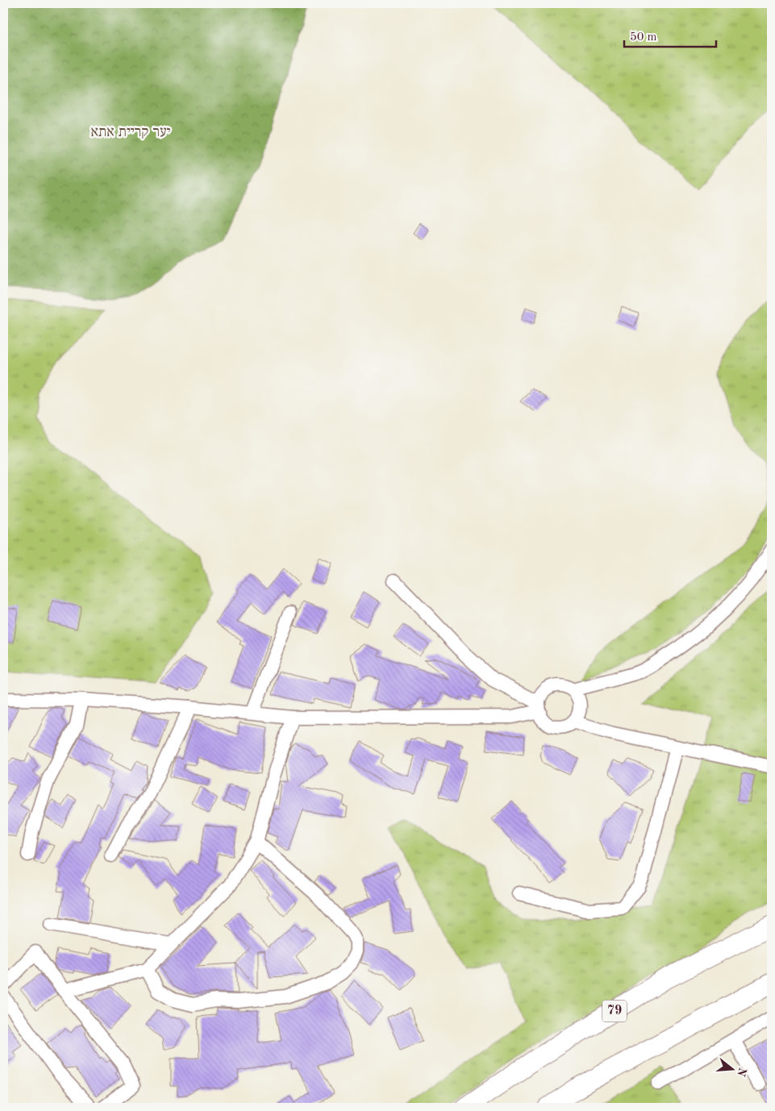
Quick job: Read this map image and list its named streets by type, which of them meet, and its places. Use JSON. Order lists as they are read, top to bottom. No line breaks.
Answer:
{"streets":{"highway":["79"]},"parks":["יער קריית אתא"],"scale_bar":"50 m","north":"right"}
